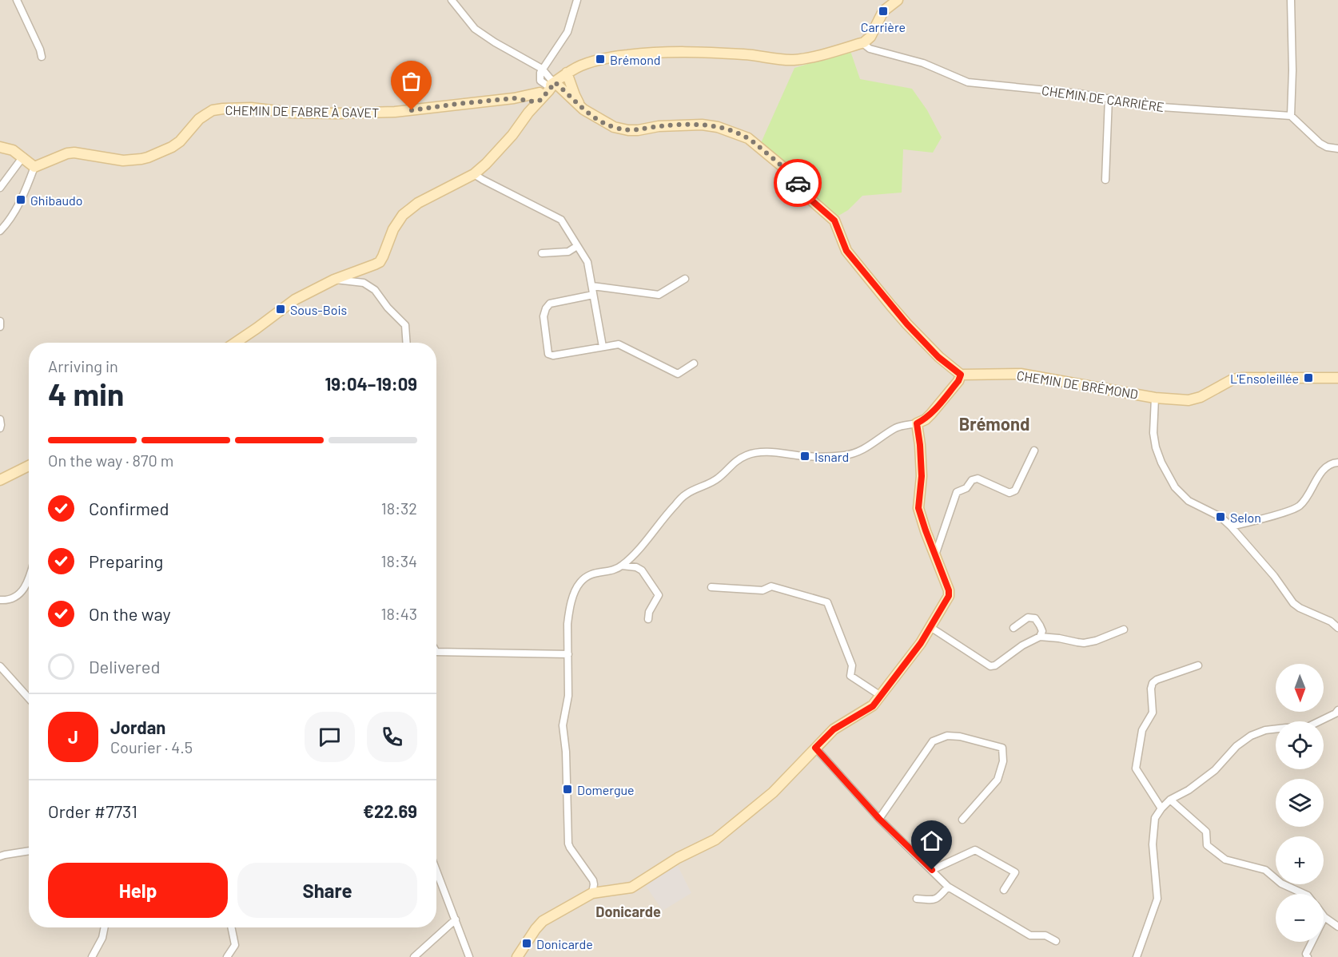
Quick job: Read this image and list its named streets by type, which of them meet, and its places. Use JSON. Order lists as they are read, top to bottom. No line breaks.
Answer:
{"streets":{"street":["CHEMIN DE CARRIÈRE","CHEMIN DE FABRE À GAVET","CHEMIN DE BRÉMOND"]},"districts":["Brémond","Donicarde"],"places":{"transit":["Carrière","Brémond","Ghibaudo","Sous-Bois","L'Ensoleillée","Isnard","Selon","Domergue","Donicarde"]},"north":"bottom","page":{"heading":["4 min","Arriving in","19:04–19:09"],"panel":["Jordan","Courier · 4.5","Order #7731","€22.69"],"bar":"On the way · 870 m","list":[["Confirmed","18:32"],["Preparing","18:34"],["On the way","18:43"],"Delivered"],"map_buttons":["+","−"],"round":"J","buttons":["Help","Share"]}}
